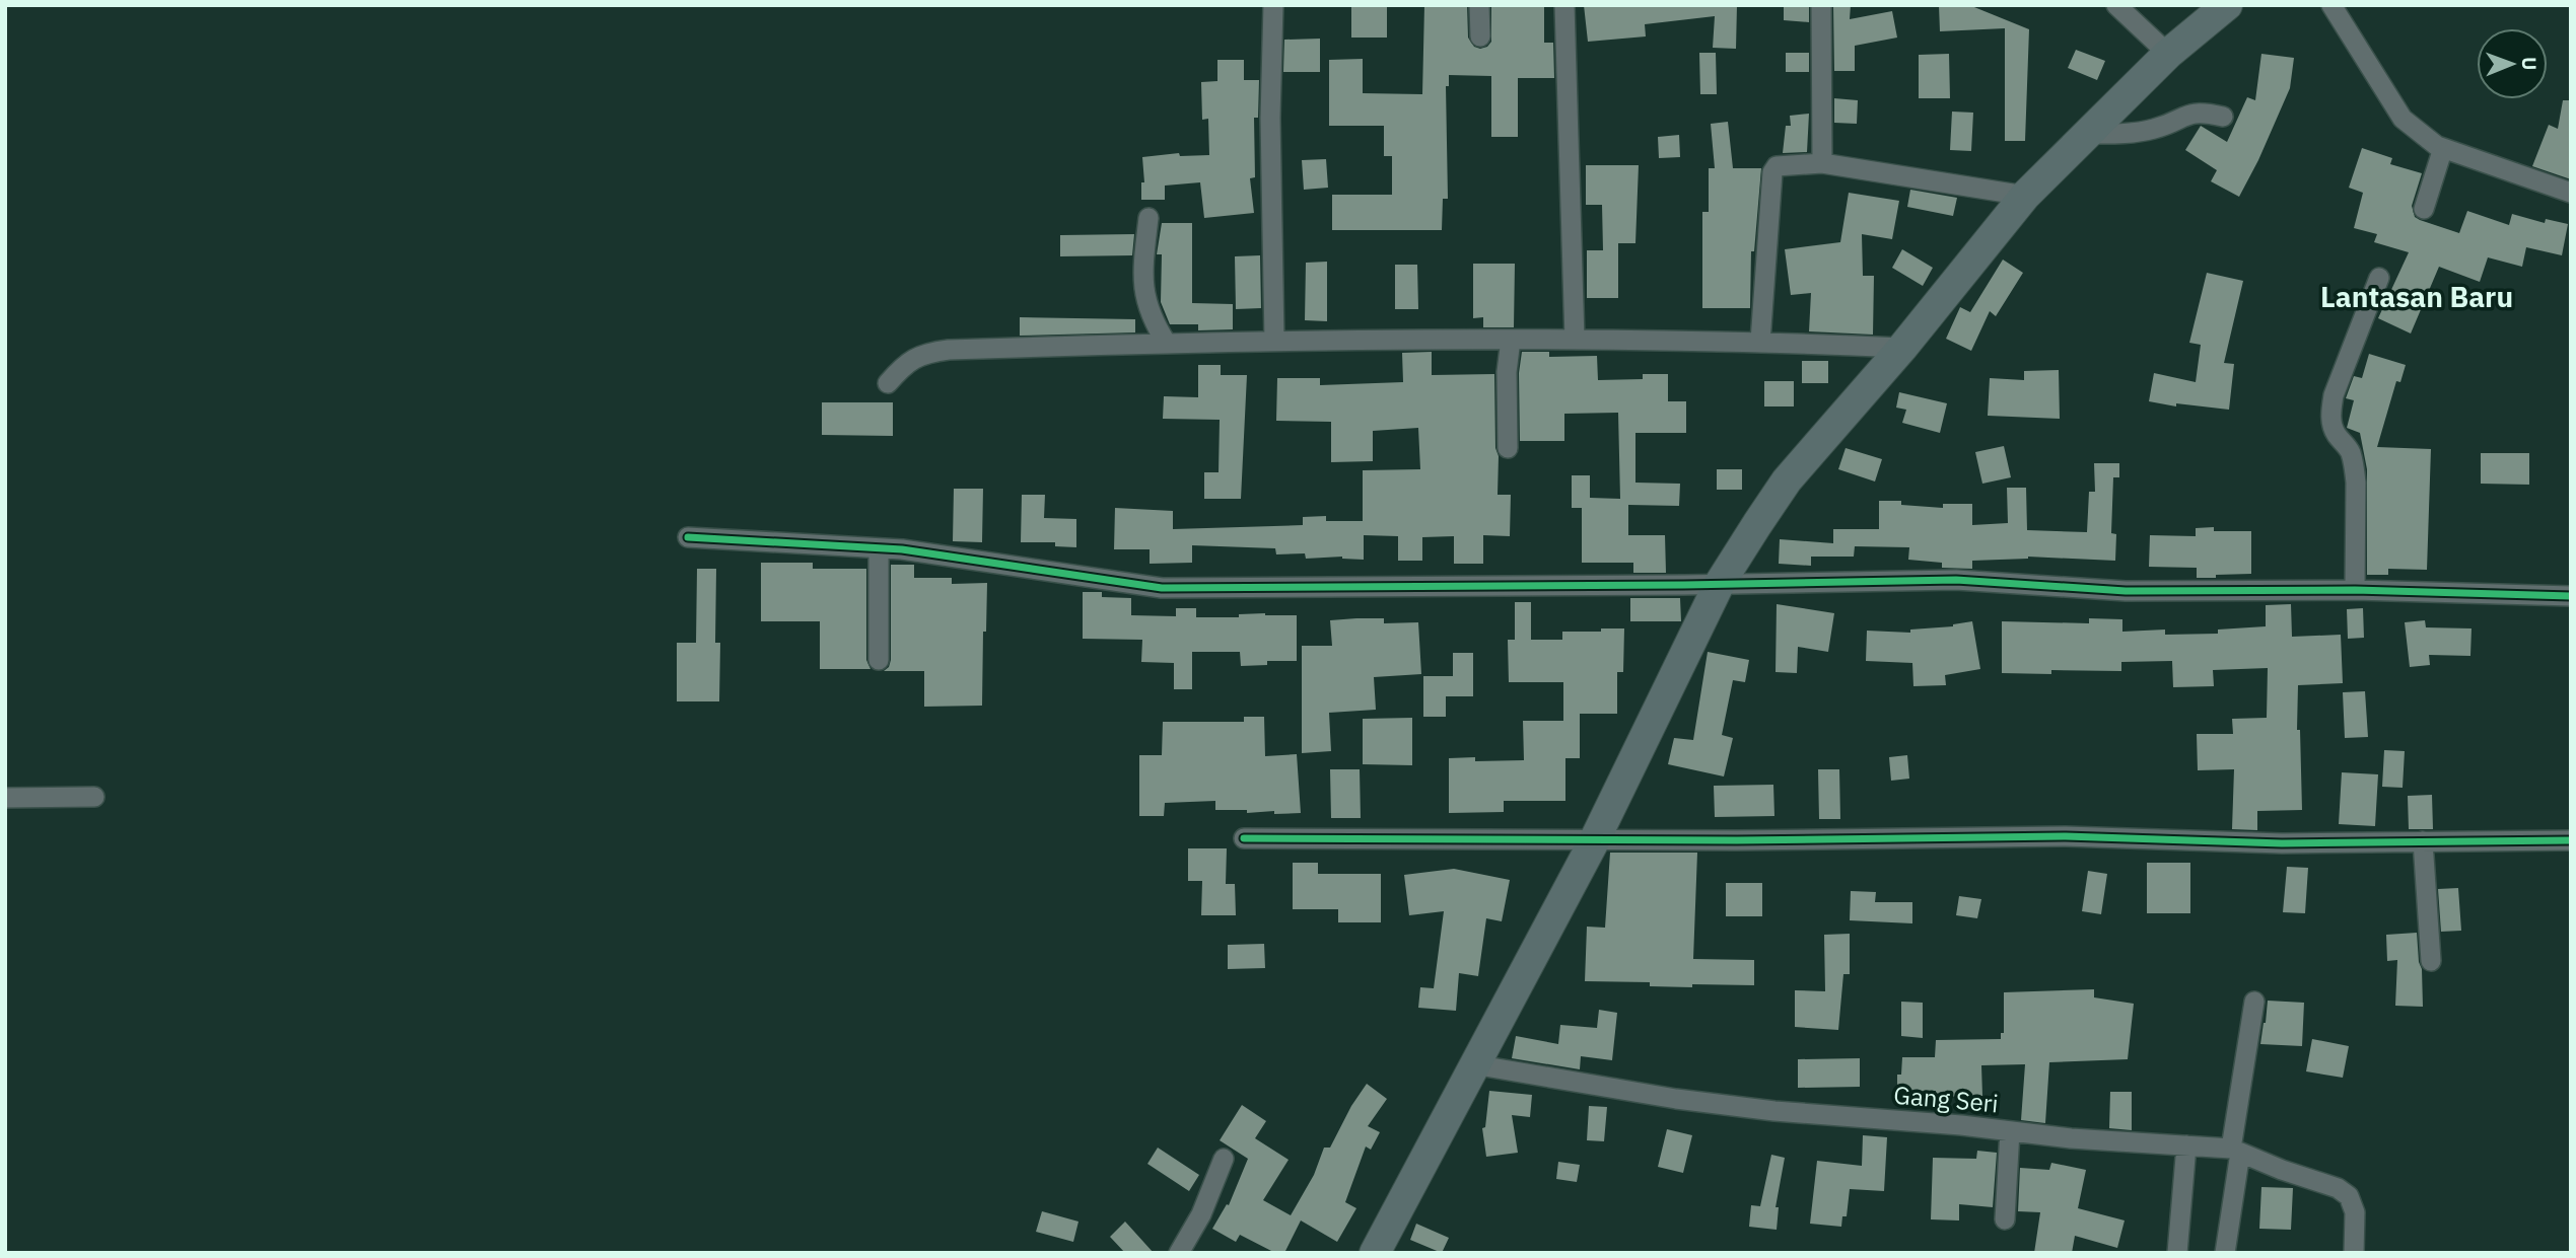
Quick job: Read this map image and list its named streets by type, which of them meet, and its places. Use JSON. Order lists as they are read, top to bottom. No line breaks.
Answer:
{"streets":{"street":["Gang Seri"]},"districts":["Lantasan Baru"],"north":"right"}
